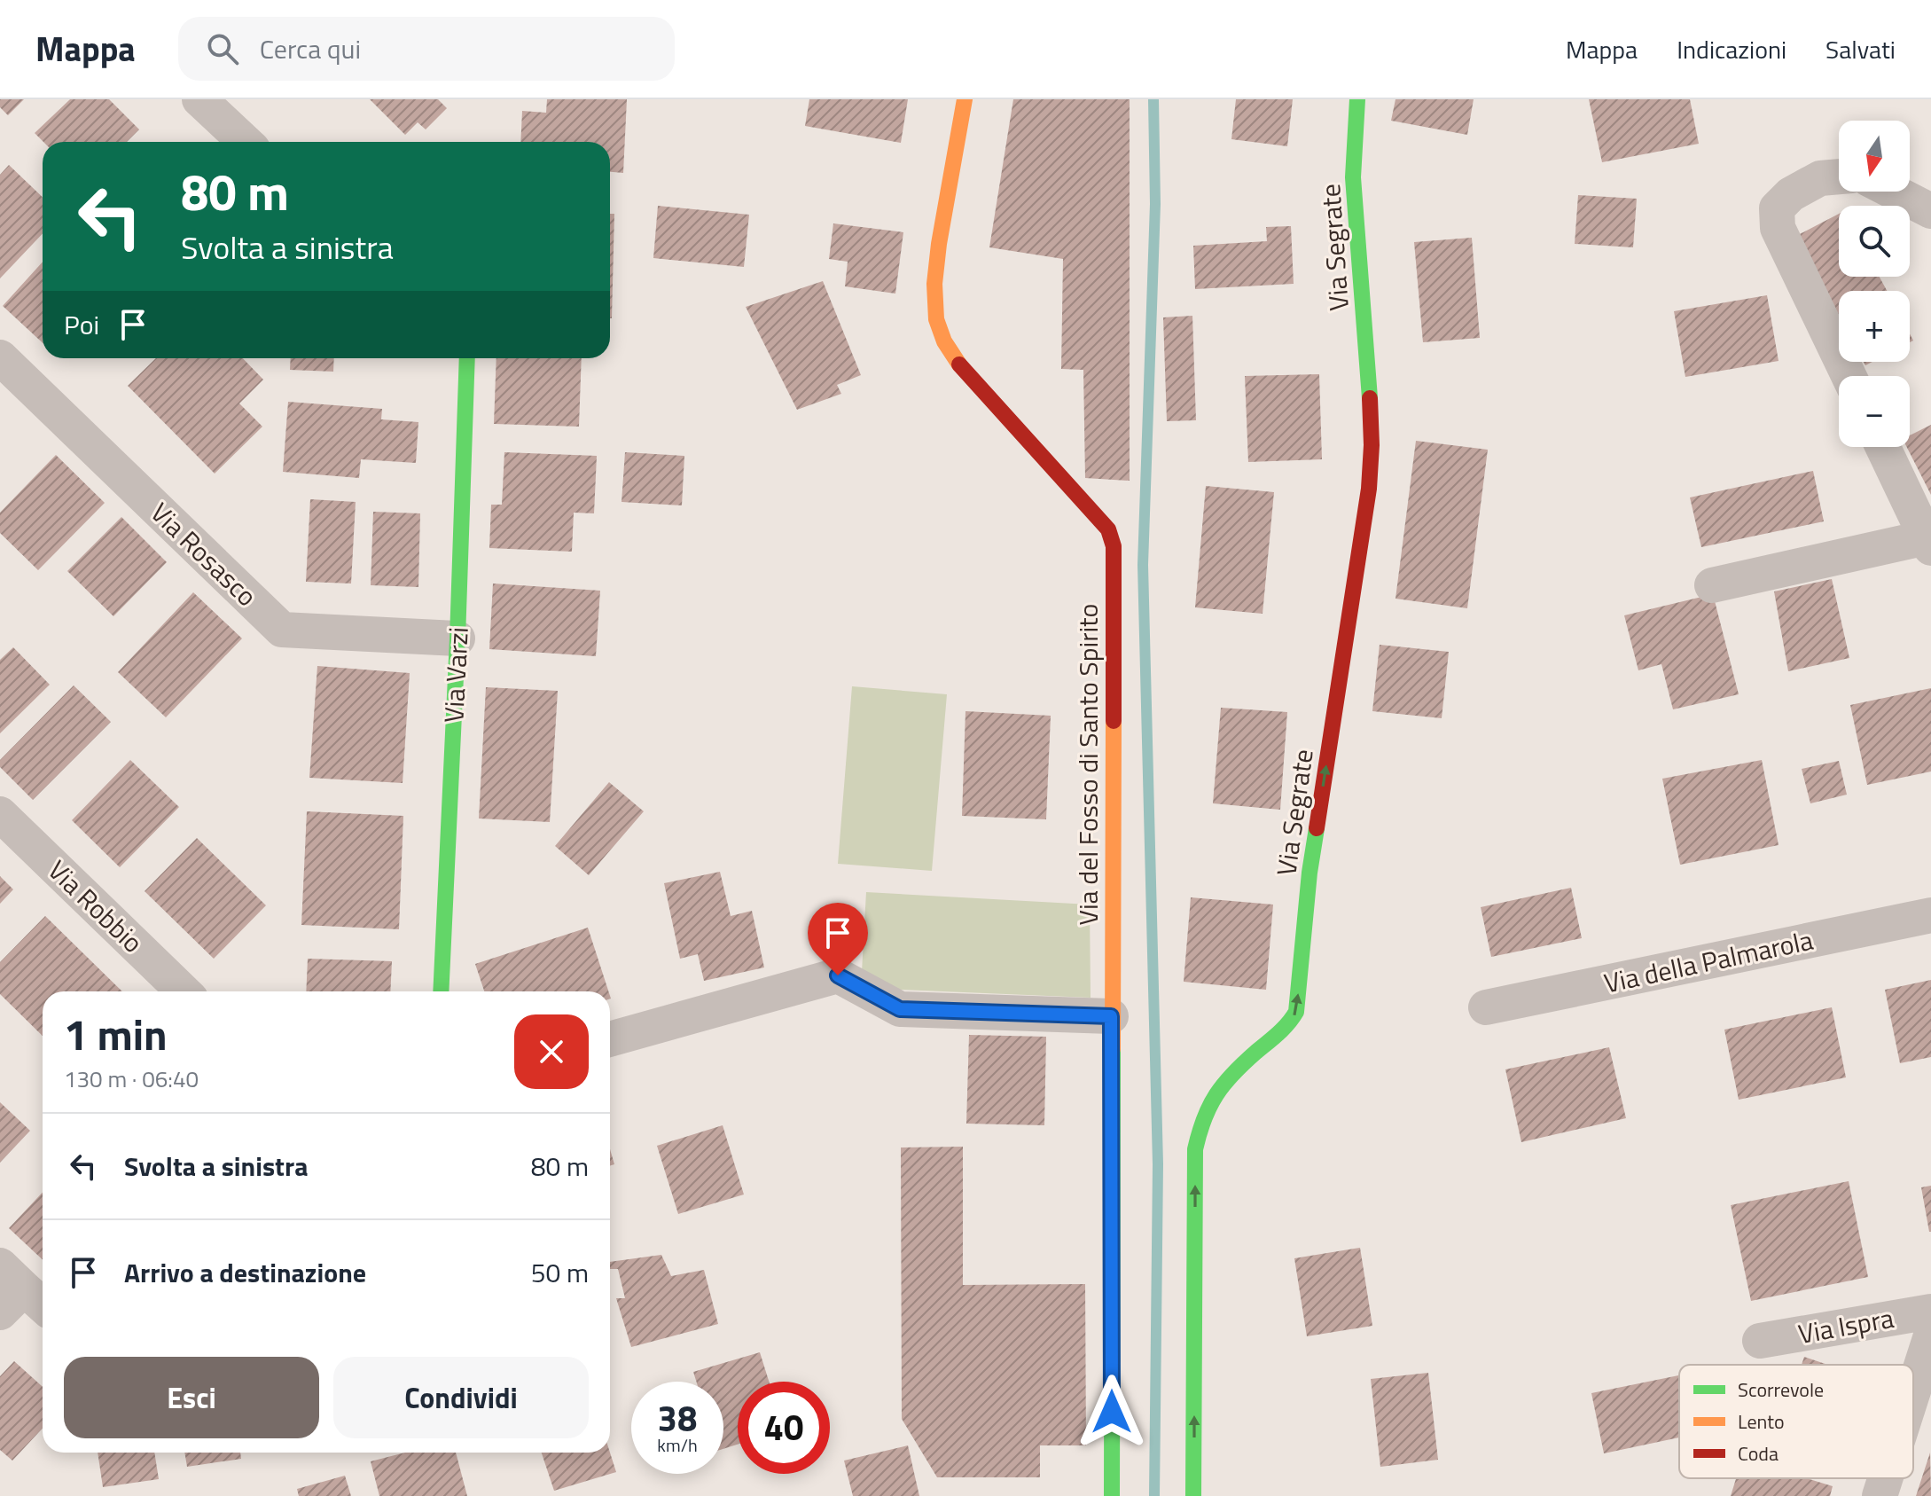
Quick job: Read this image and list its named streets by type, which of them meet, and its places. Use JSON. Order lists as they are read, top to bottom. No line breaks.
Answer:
{"streets":{"street":["Via Segrate","Via Rosasco","Via Varzi","Via del Fosso di Santo Spirito","Via Robbio","Via della Palmarola","Via Ispra"]},"crossings":[["Via Rosasco","Via Varzi"]],"one_way":["Via Segrate"],"legend":["Scorrevole","Lento","Coda"],"north":"bottom","page":{"header":"Mappa","search":"Cerca qui","nav":["Mappa","Indicazioni","Salvati"],"map_buttons":["+","−"],"turn":["80 m","Svolta a sinistra"],"then":"Poi","heading":["1 min","130 m · 06:40"],"list":[{"name":"Svolta a sinistra","value":"80 m"},{"name":"Arrivo a destinazione","value":"50 m"}],"buttons":["Esci","Condividi"],"speed":"38 km/h","limit":"40"}}
